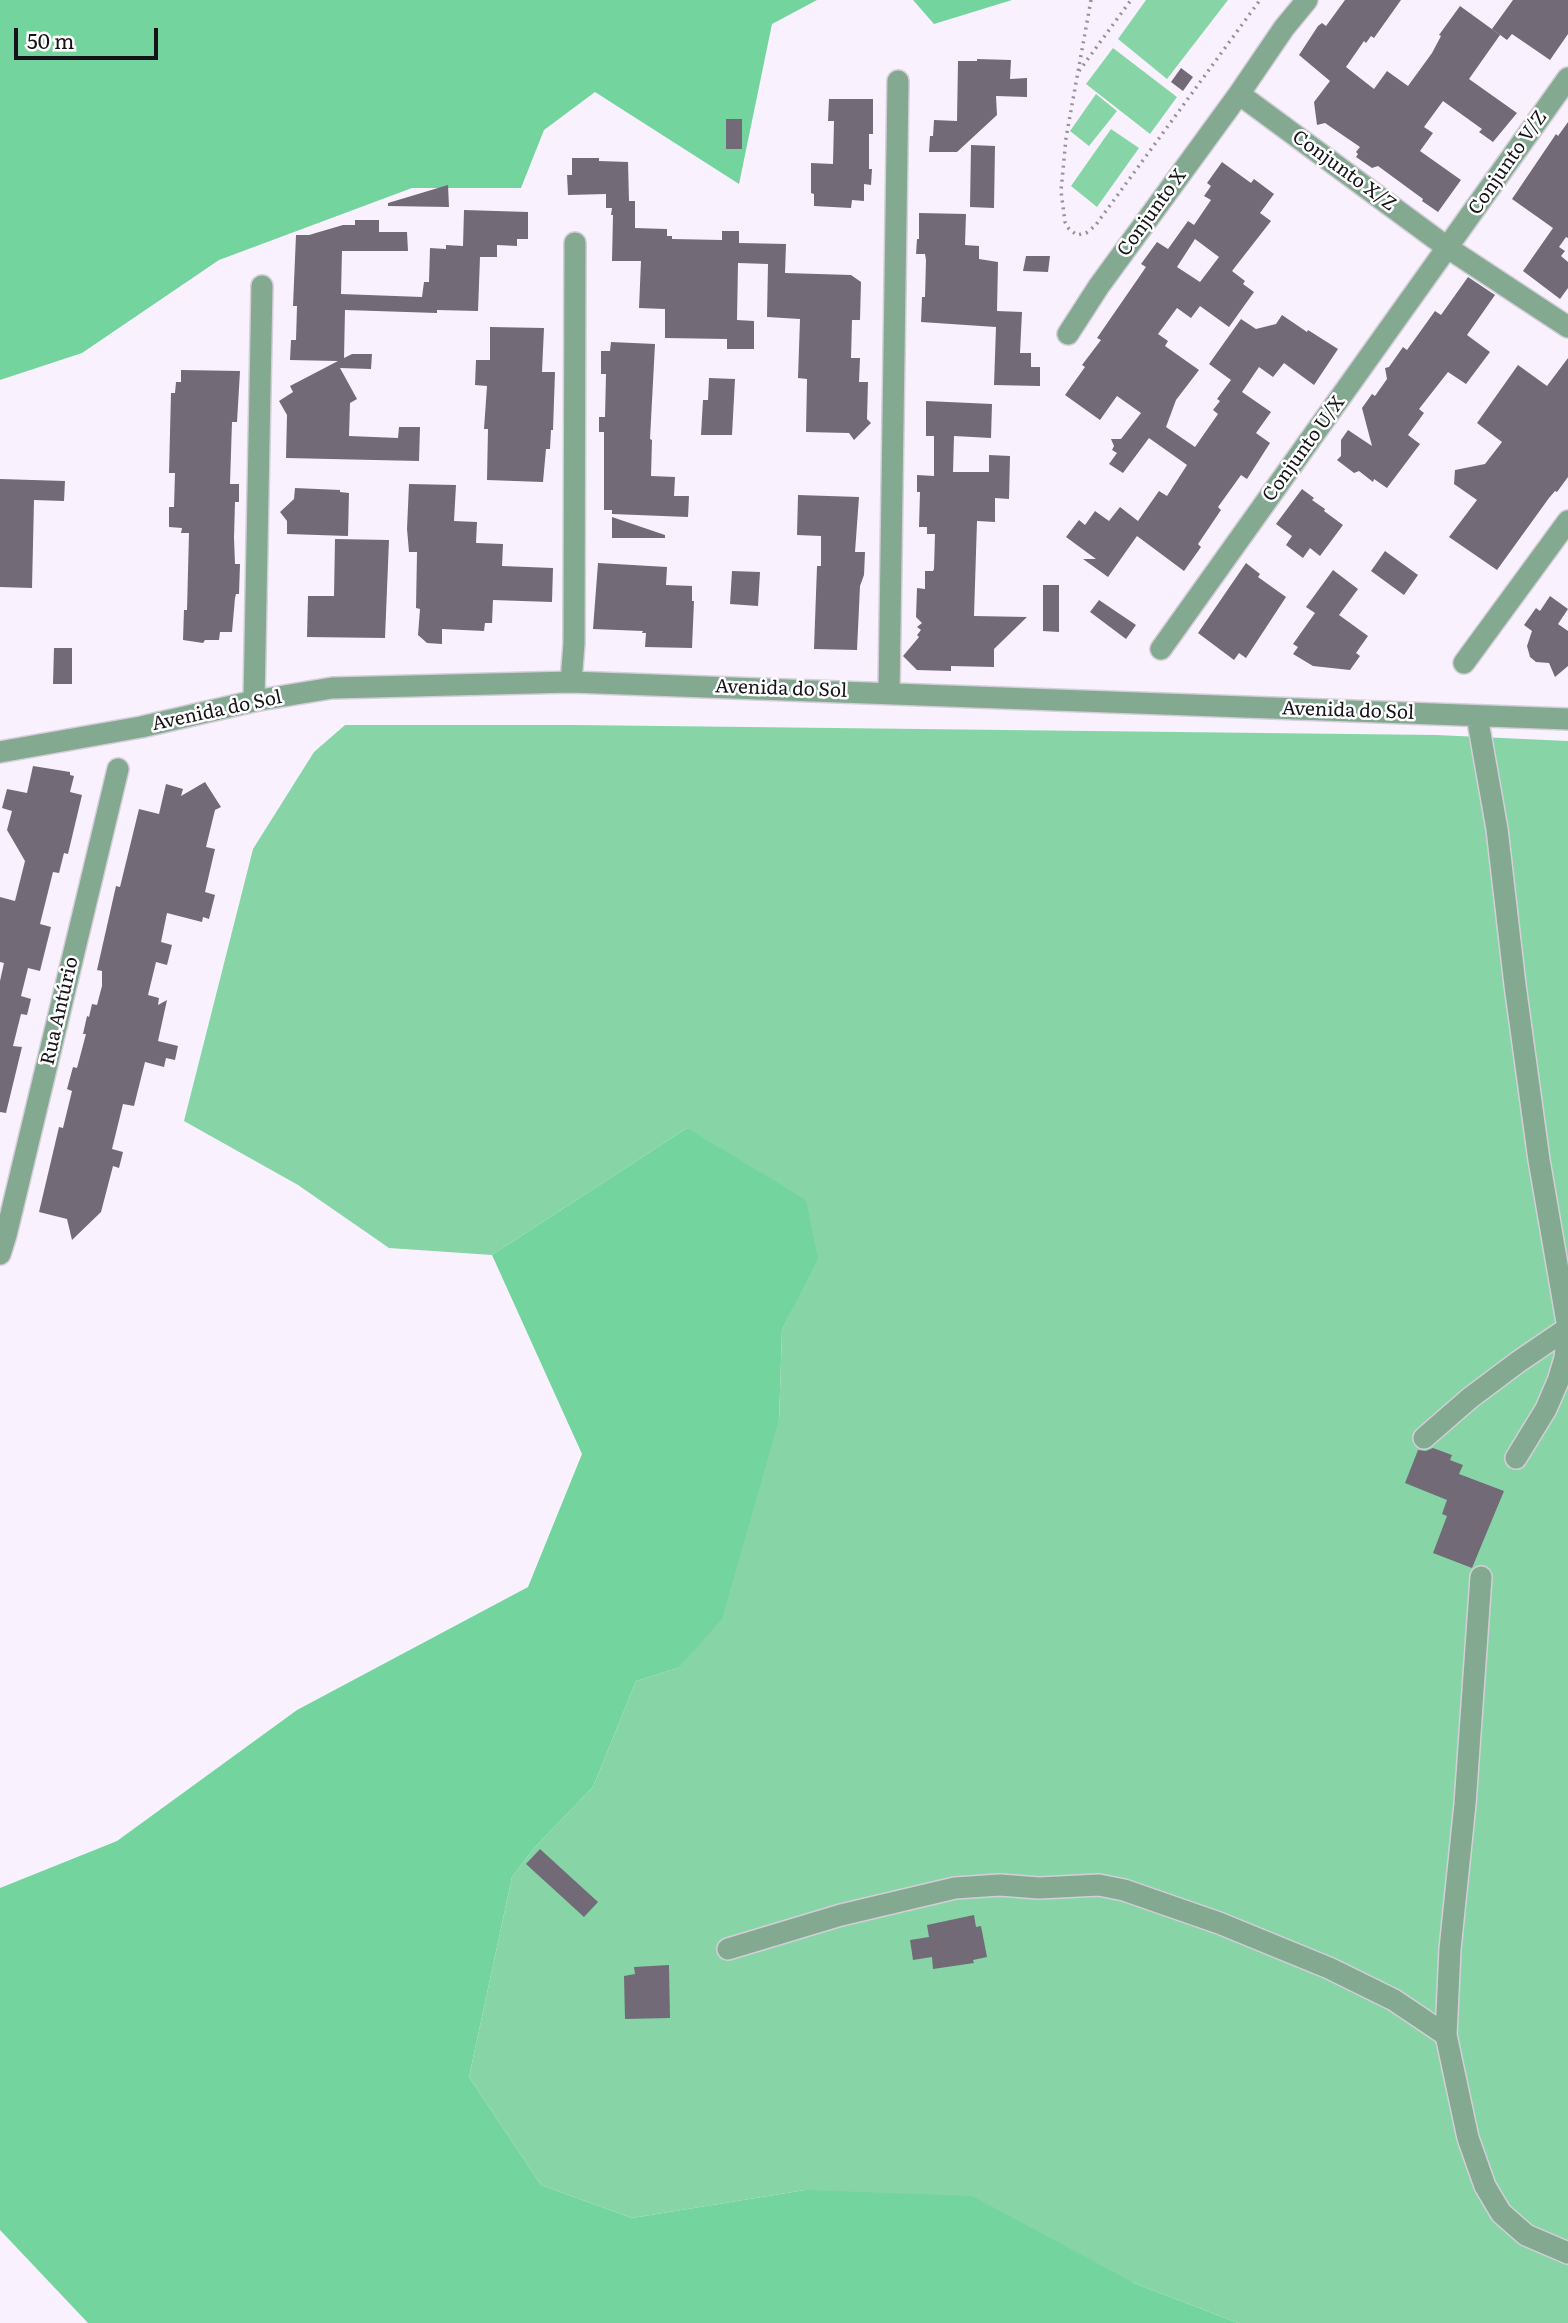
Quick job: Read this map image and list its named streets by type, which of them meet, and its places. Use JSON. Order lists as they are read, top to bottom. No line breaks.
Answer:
{"streets":{"street":["Conjunto V/Z","Conjunto X/Z","Conjunto X","Conjunto U/X","Avenida do Sol","Rua Antúrio"]},"crossings":[["Conjunto V/Z","Conjunto X/Z"],["Conjunto V/Z","Conjunto U/X"],["Conjunto X/Z","Conjunto X"],["Conjunto X/Z","Conjunto U/X"]],"scale_bar":"50 m"}
